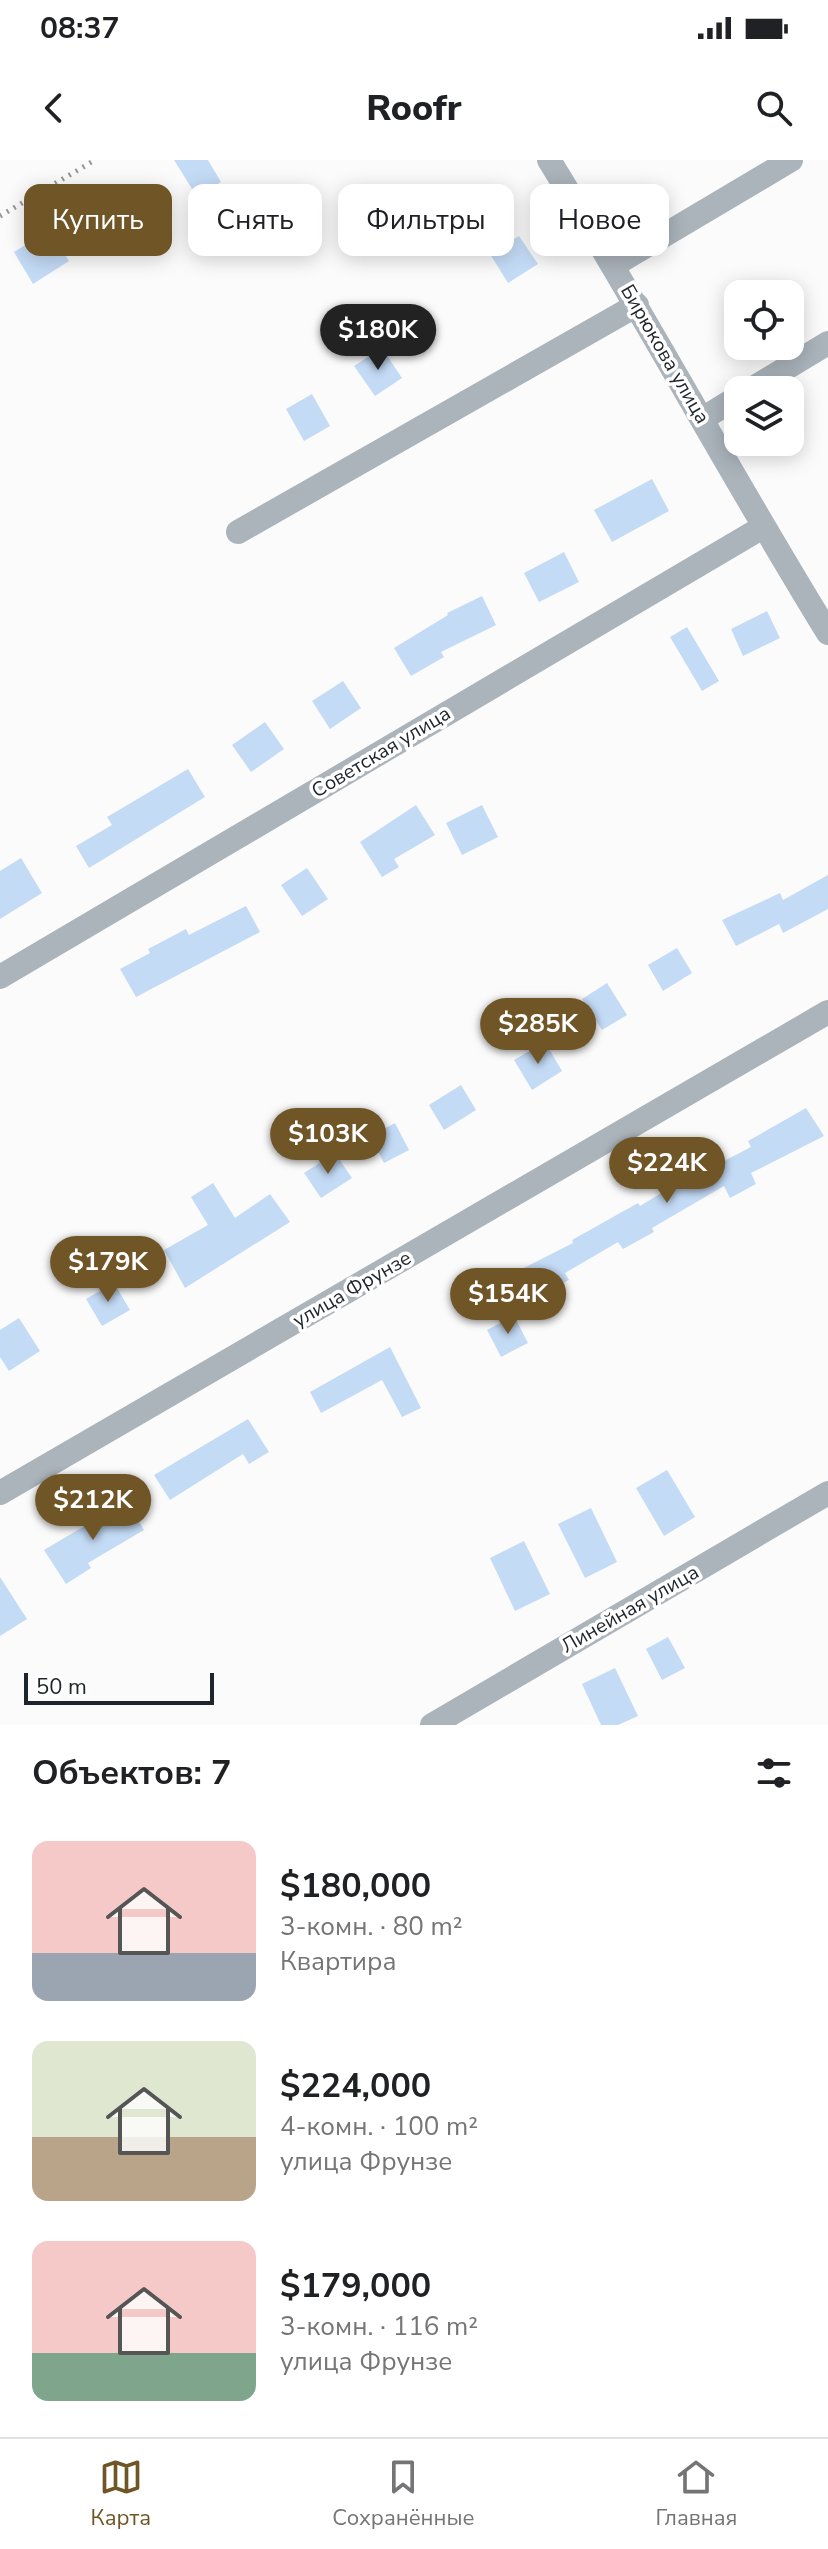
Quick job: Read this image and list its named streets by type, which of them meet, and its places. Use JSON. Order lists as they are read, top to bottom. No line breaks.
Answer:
{"streets":{"street":["Бирюкова улица","Советская улица","улица Фрунзе","Линейная улица"]},"crossings":[["Бирюкова улица","Советская улица"]],"scale_bar":"50 m","page":{"status":"08:37","header":"Roofr","chip":["Купить","Снять","Фильтры","Новое"],"price":["$180K","$285K","$103K","$224K","$179K","$154K","$212K"],"scale":"50 m","heading":"Объектов: 7","list":[{"name":"$180,000","note":"3-комн. · 80 m² · Квартира"},{"name":"$224,000","note":"4-комн. · 100 m² · улица Фрунзе"},{"name":"$179,000","note":"3-комн. · 116 m² · улица Фрунзе"}],"tabs":["Карта","Сохранённые","Главная"]}}
